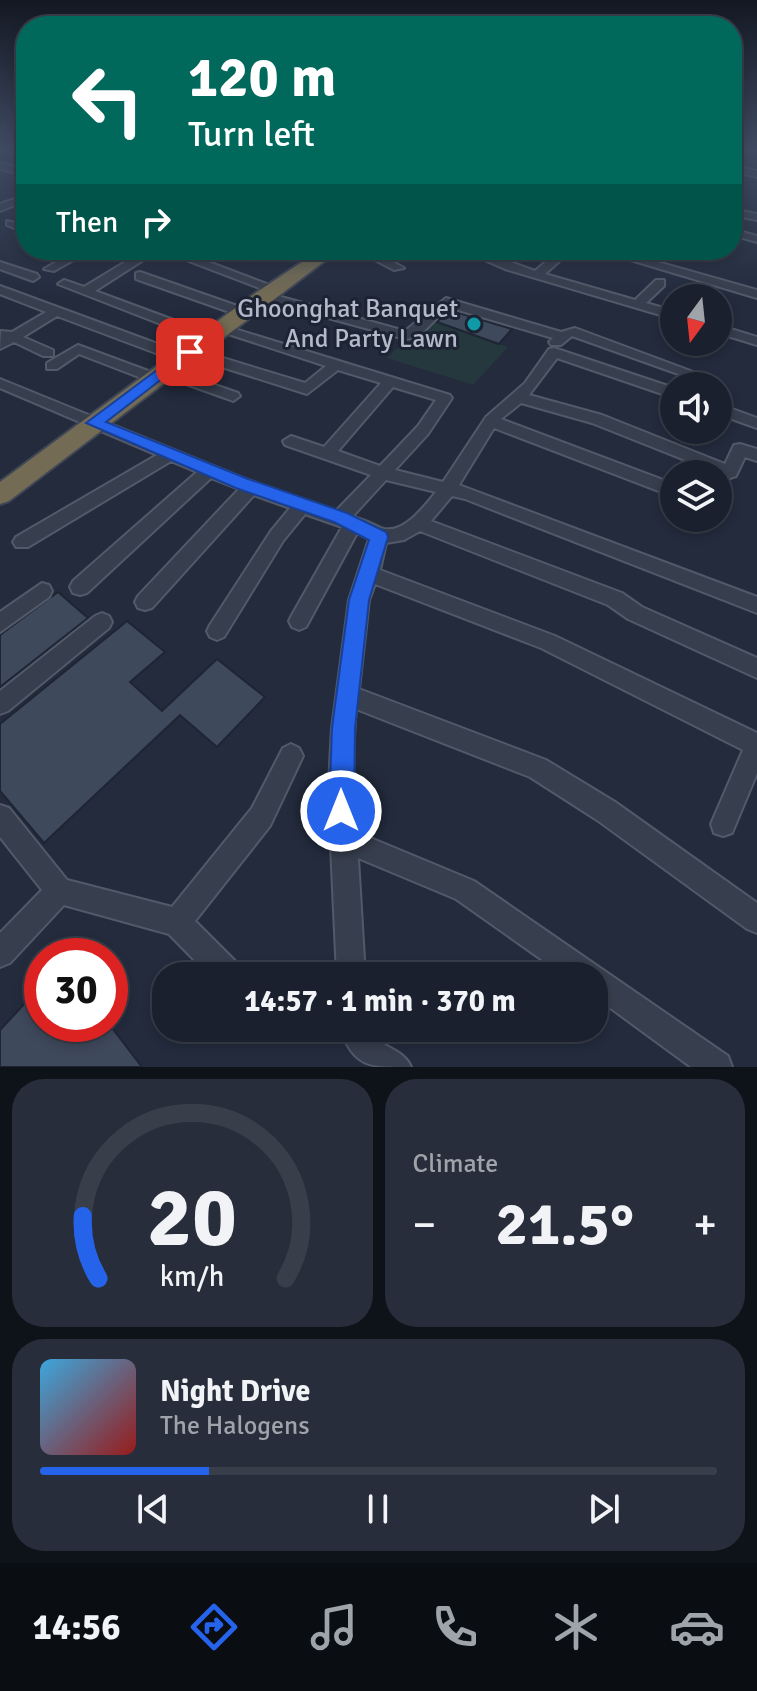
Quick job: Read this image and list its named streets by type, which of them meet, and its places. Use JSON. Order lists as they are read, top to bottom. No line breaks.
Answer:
{"places":["Ghoonghat Banquet And Party Lawn"],"north":"bottom","page":{"turn":["120 m","Turn left"],"then":"Then","limit":"30","trip":"14:57 · 1 min · 370 m","tile":"Climate","heat":["−","21.5°","+"],"song":["Night Drive","The Halogens"],"tabs":"14:56","gauge":["20","km/h"]}}
